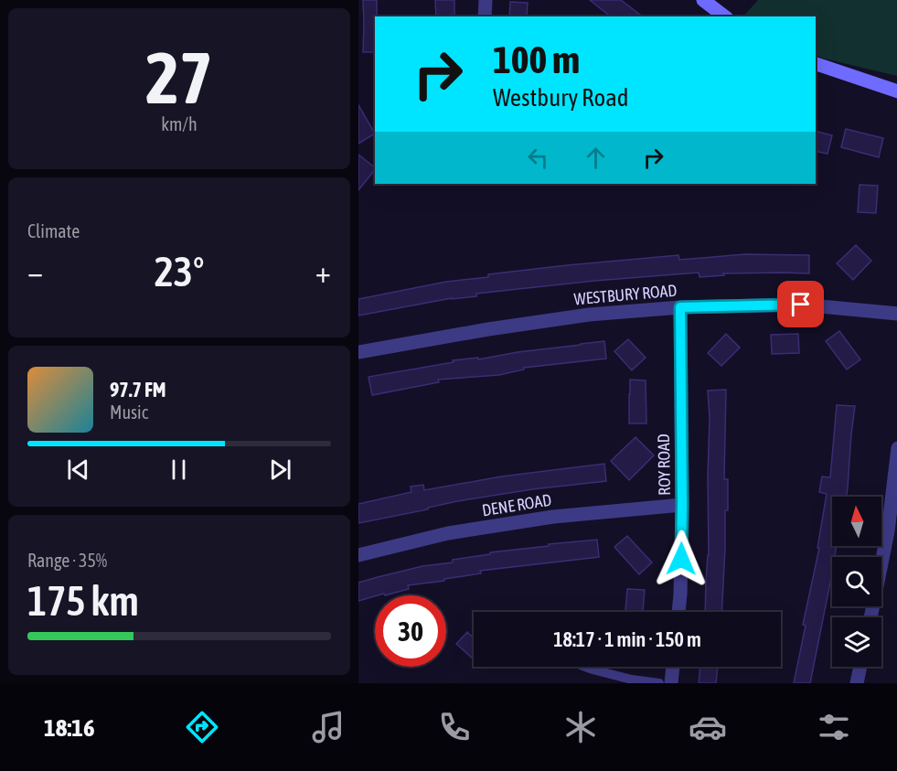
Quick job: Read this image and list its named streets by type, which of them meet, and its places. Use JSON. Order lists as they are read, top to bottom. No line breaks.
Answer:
{"streets":{"street":["WESTBURY ROAD","ROY ROAD","DENE ROAD"]},"crossings":[["WESTBURY ROAD","ROY ROAD"],["ROY ROAD","DENE ROAD"]],"north":"top","page":{"tile":[["27","km/h"],"Climate",["Range · 35%","175 km"]],"turn":["100 m","Westbury Road"],"heat":["−","23°","+"],"song":["97.7 FM","Music"],"limit":"30","trip":"18:17 · 1 min · 150 m","tabs":"18:16"}}
